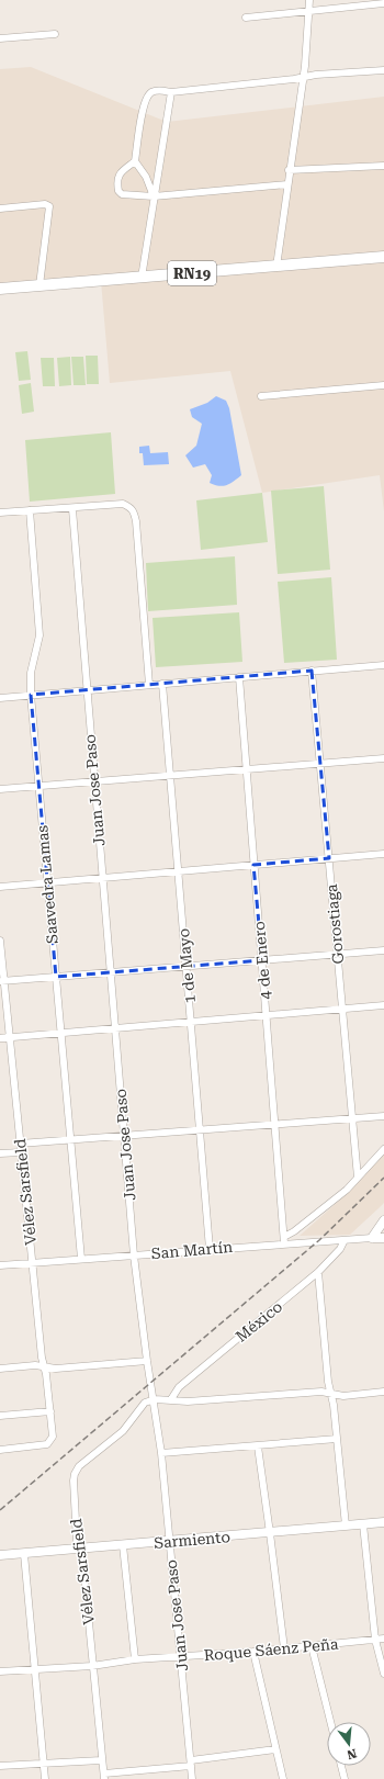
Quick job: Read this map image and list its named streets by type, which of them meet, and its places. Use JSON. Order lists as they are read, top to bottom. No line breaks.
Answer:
{"streets":{"main road":["RN19"],"street":["Juan Jose Paso","Saavedra Lamas","Gorostiaga","4 de Enero","1 de Mayo","Vélez Sarsfield","San Martín","México","Sarmiento","Roque Sáenz Peña"]},"crossings":[["Juan Jose Paso","Vélez Sarsfield"],["Juan Jose Paso","San Martín"],["Juan Jose Paso","Sarmiento"],["Juan Jose Paso","Roque Sáenz Peña"],["Saavedra Lamas","San Martín"],["4 de Enero","San Martín"],["1 de Mayo","San Martín"],["Vélez Sarsfield","San Martín"],["Vélez Sarsfield","Sarmiento"],["Vélez Sarsfield","Roque Sáenz Peña"],["San Martín","México"]],"north":"bottom"}
